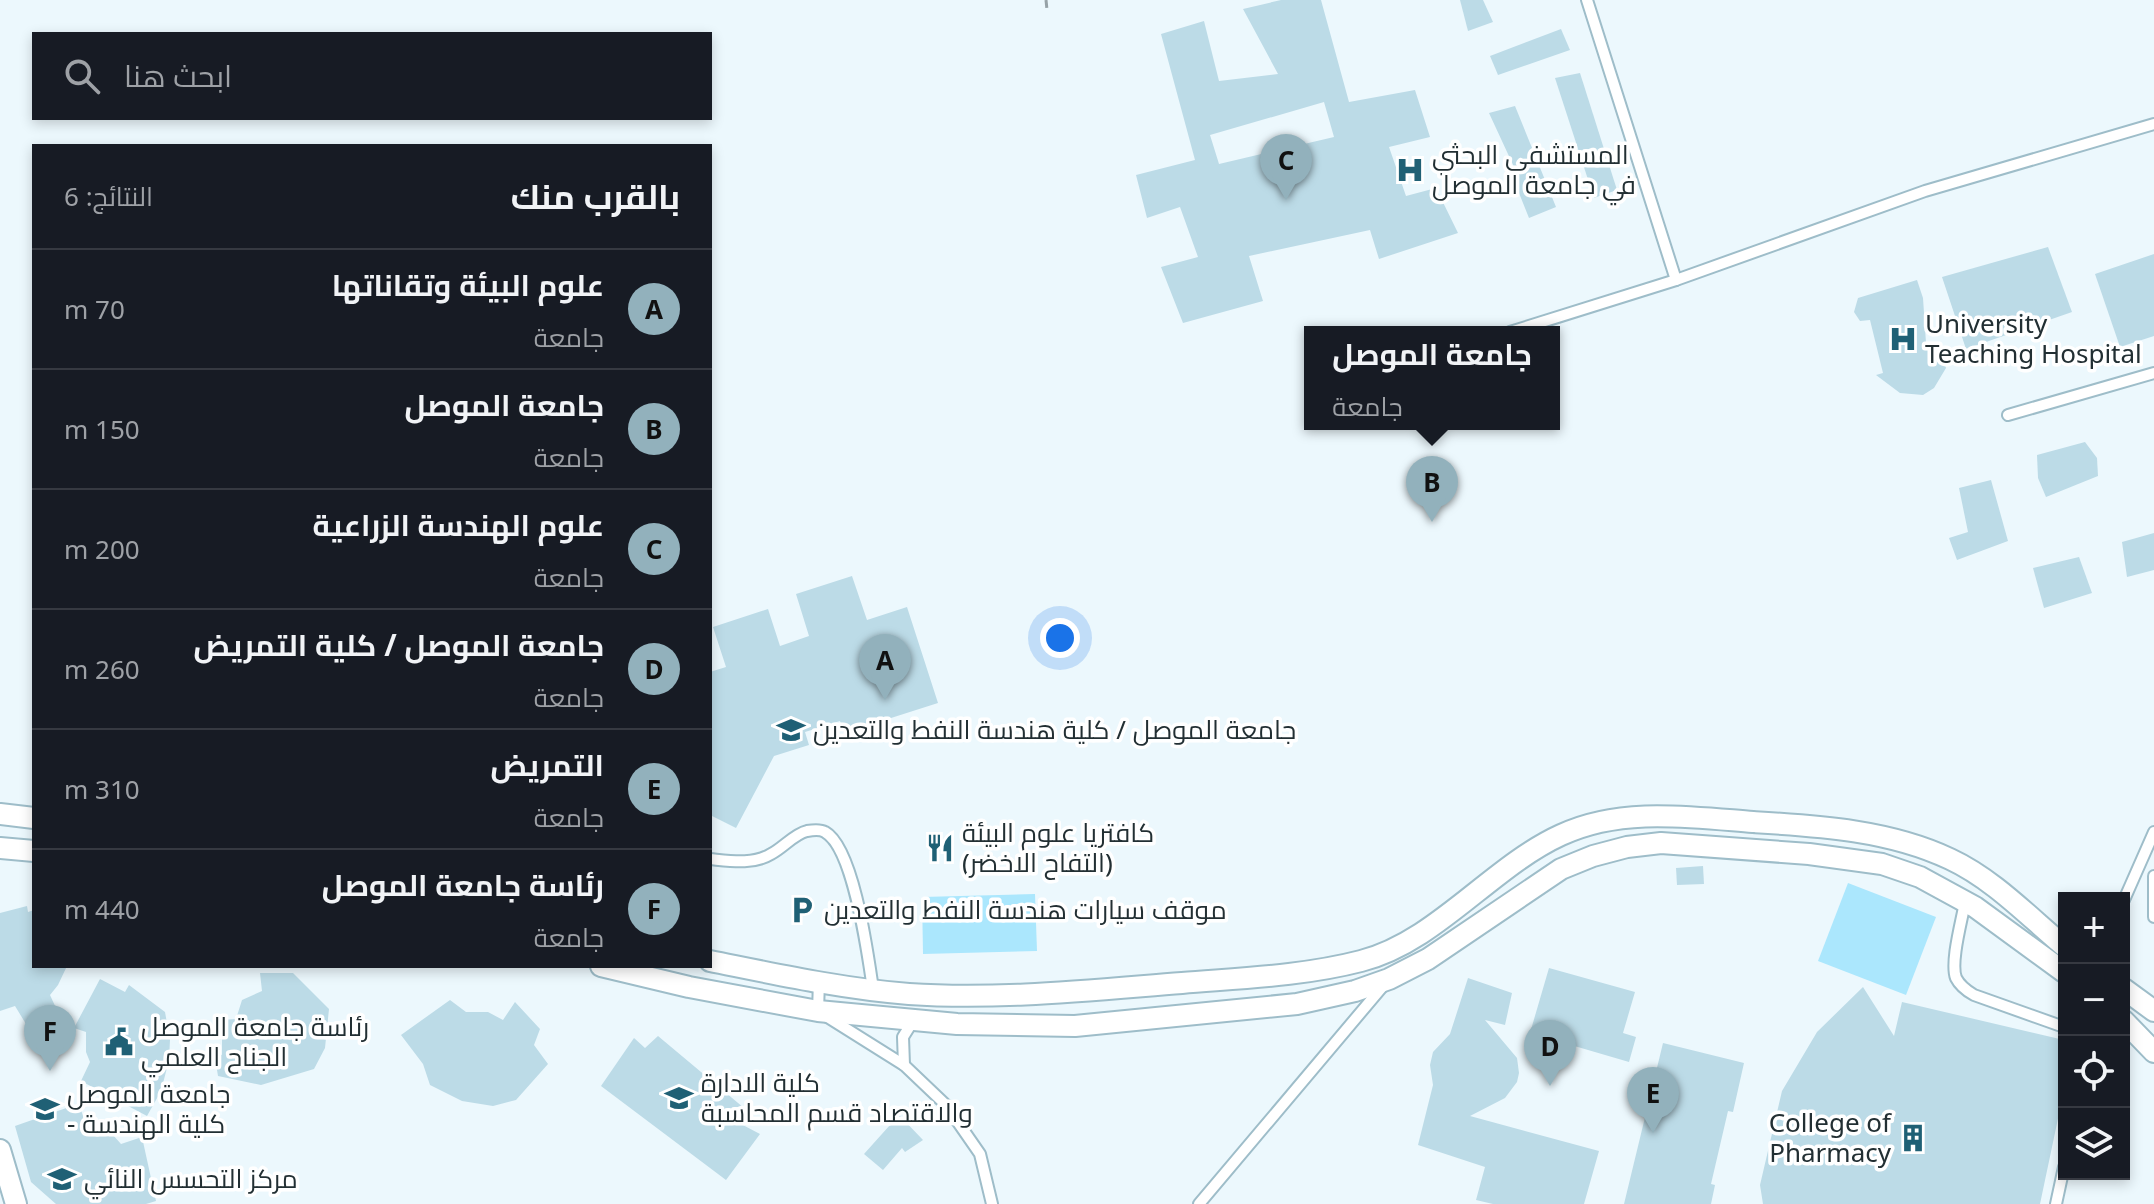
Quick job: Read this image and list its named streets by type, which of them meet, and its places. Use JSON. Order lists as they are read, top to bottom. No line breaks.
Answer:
{"places":{"hospital":["المستشفى البحثي في جامعة الموصل","University Teaching Hospital"],"school or university":["جامعة الموصل / كلية هندسة النفط والتعدين","كلية الادارة والاقتصاد قسم المحاسبة","جامعة الموصل - كلية الهندسة","مركز التحسس النائي"],"restaurant":["كافتريا علوم البيئة (التفاح الاخضر)"],"parking":["موقف سيارات هندسة النفط والتعدين"],"public building":["رئاسة جامعة الموصل الجناح العلمي"],"building":["College of Pharmacy"]},"page":{"search":"ابحث هنا","pins":["C","B","A","F","D","E"],"heading":["بالقرب منك","النتائج: 6"],"list":[{"mark":"A","name":"علوم البيئة وتقاناتها","note":"جامعة","value":"70 m"},{"mark":"B","name":"جامعة الموصل","note":"جامعة","value":"150 m"},{"mark":"C","name":"علوم الهندسة الزراعية","note":"جامعة","value":"200 m"},{"mark":"D","name":"جامعة الموصل / كلية التمريض","note":"جامعة","value":"260 m"},{"mark":"E","name":"التمريض","note":"جامعة","value":"310 m"},{"mark":"F","name":"رئاسة جامعة الموصل","note":"جامعة","value":"440 m"}],"popup":["جامعة الموصل","جامعة"],"map_buttons":["+","−"]}}
